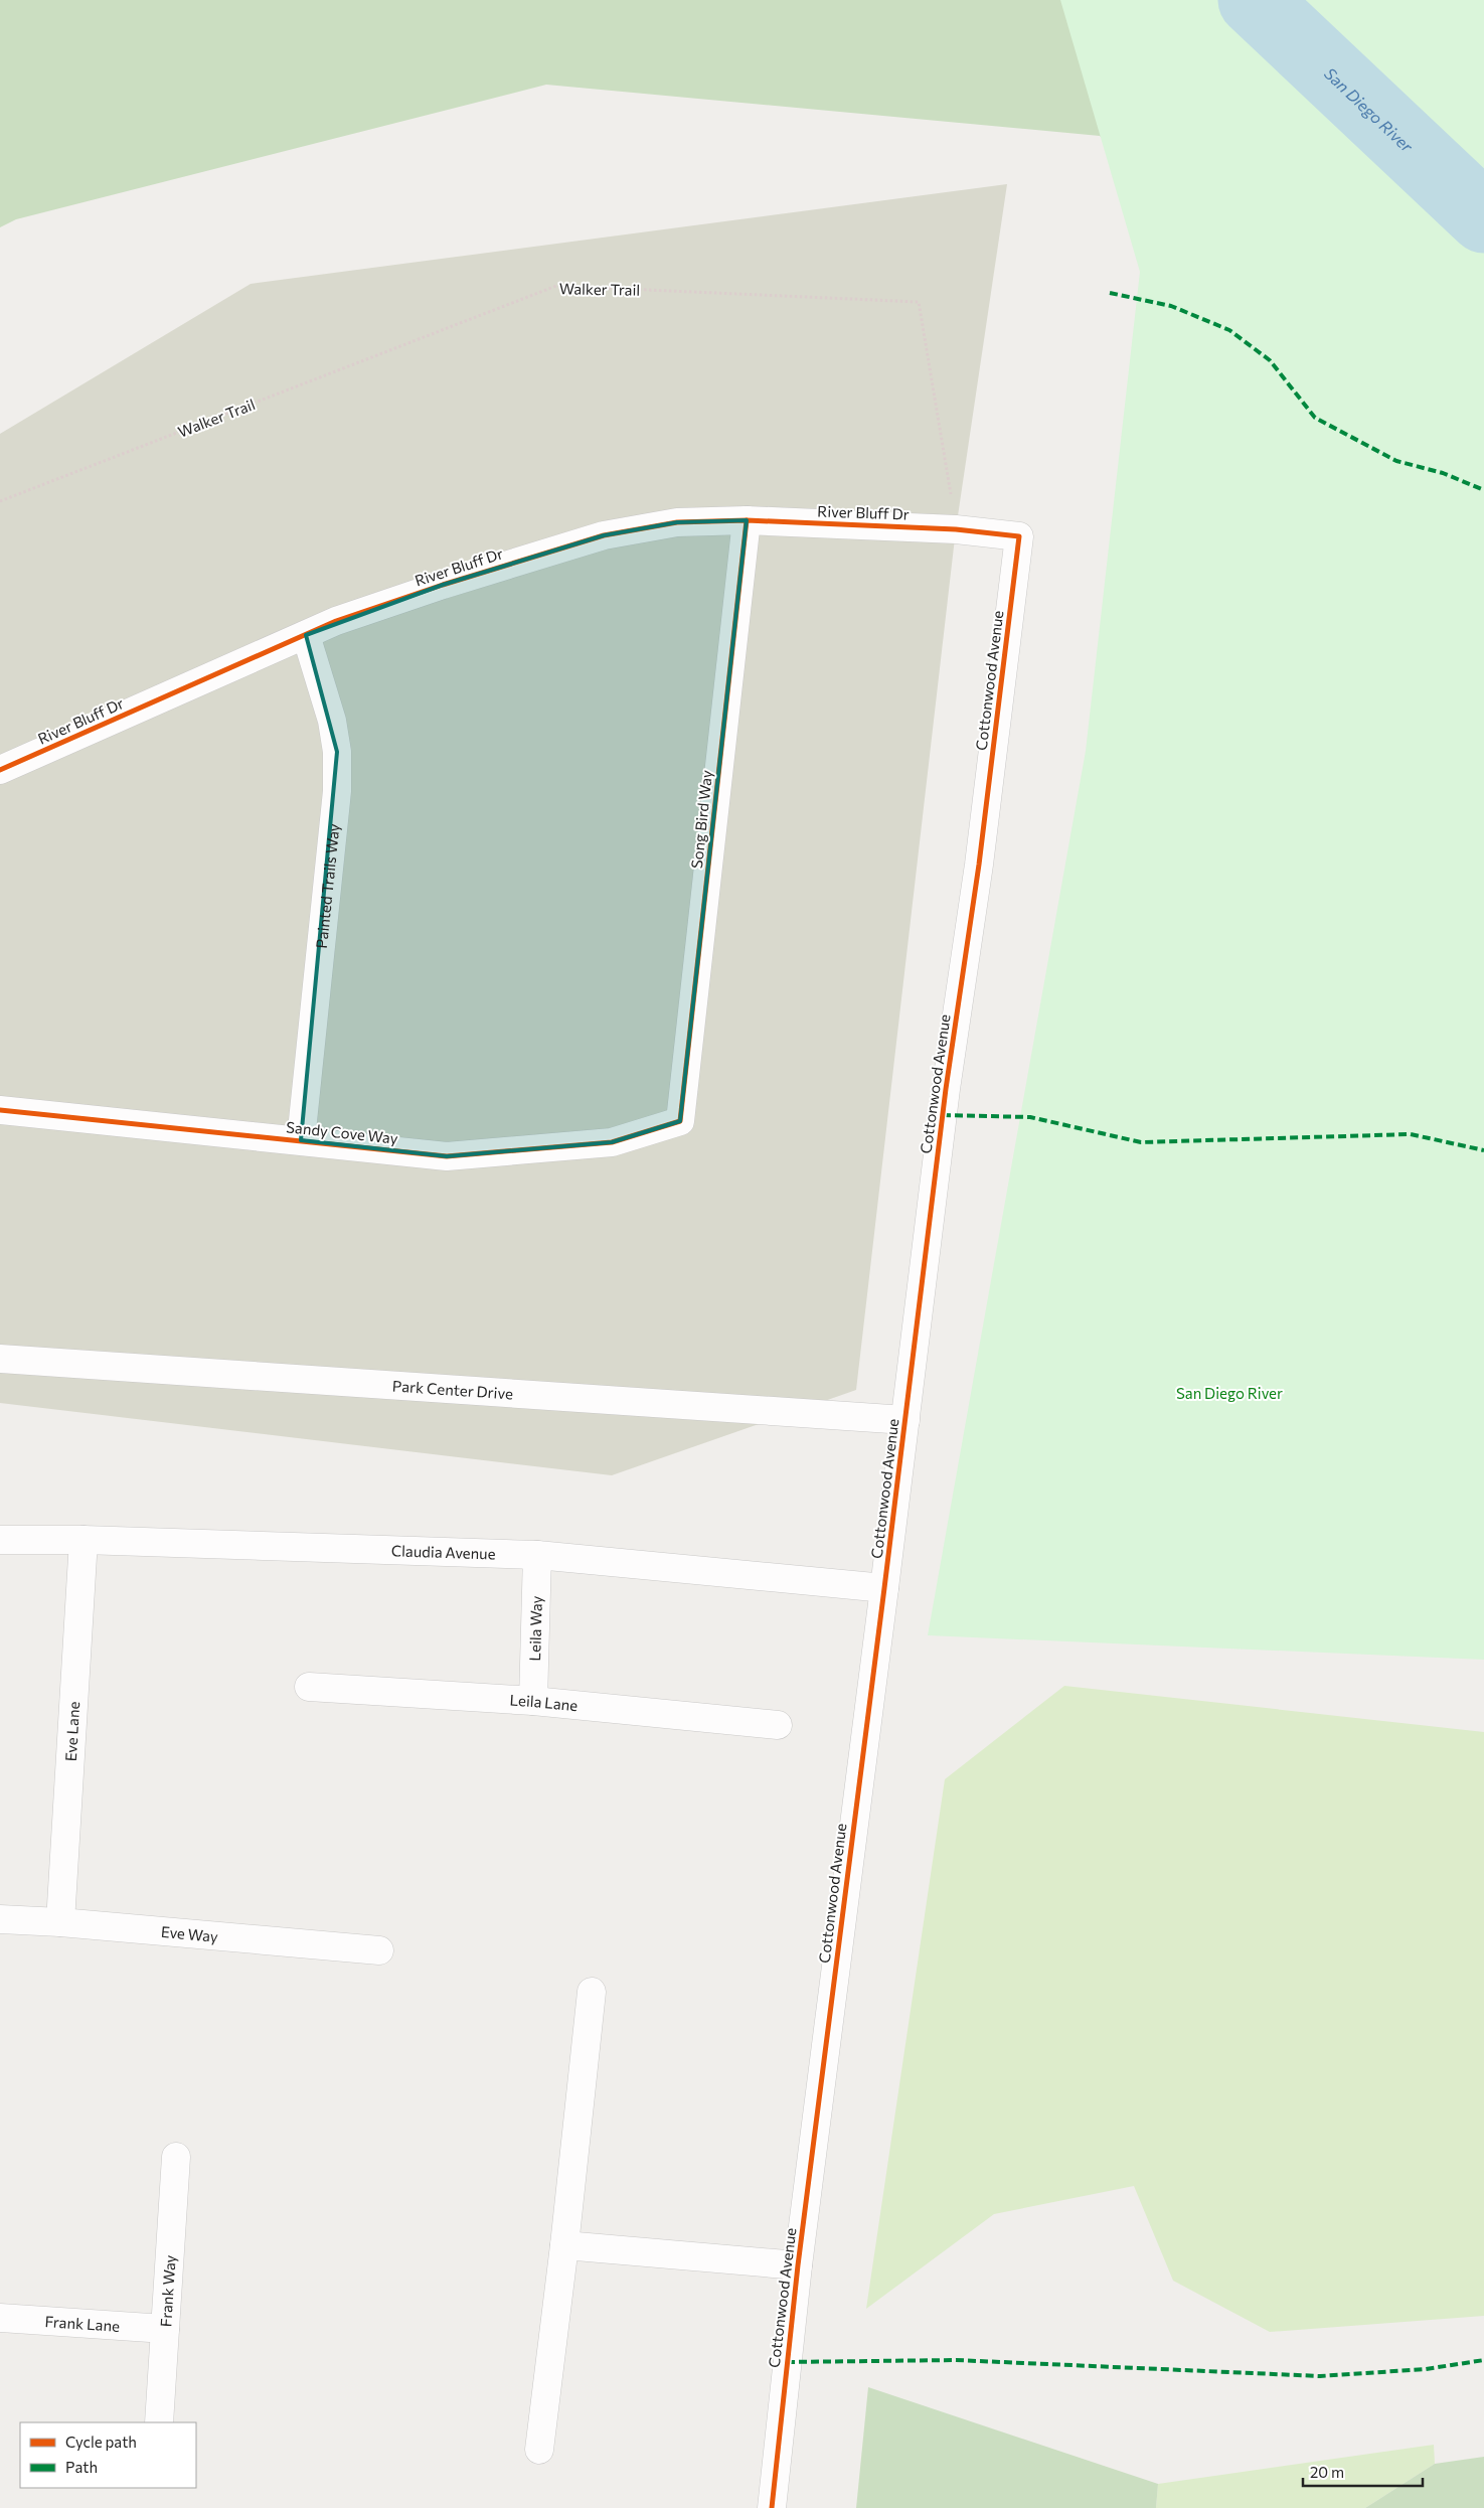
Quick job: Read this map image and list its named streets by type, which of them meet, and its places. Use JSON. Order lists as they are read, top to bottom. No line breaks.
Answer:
{"streets":{"street":["River Bluff Dr","Cottonwood Avenue","Song Bird Way","Painted Trails Way","Sandy Cove Way","Park Center Drive","Claudia Avenue","Leila Way","Leila Lane","Eve Lane","Eve Way","Frank Way","Frank Lane"],"path":["Walker Trail"]},"crossings":[["Walker Trail","River Bluff Dr"],["Walker Trail","Cottonwood Avenue"],["River Bluff Dr","Cottonwood Avenue"],["River Bluff Dr","Song Bird Way"],["River Bluff Dr","Painted Trails Way"],["Cottonwood Avenue","Park Center Drive"],["Cottonwood Avenue","Claudia Avenue"],["Song Bird Way","Sandy Cove Way"],["Painted Trails Way","Sandy Cove Way"],["Claudia Avenue","Leila Way"],["Claudia Avenue","Eve Lane"],["Leila Way","Leila Lane"],["Eve Lane","Eve Way"],["Frank Way","Frank Lane"]],"water":["San Diego River"],"parks":["San Diego River"],"legend":["Cycle path","Path"],"scale_bar":"20 m"}
